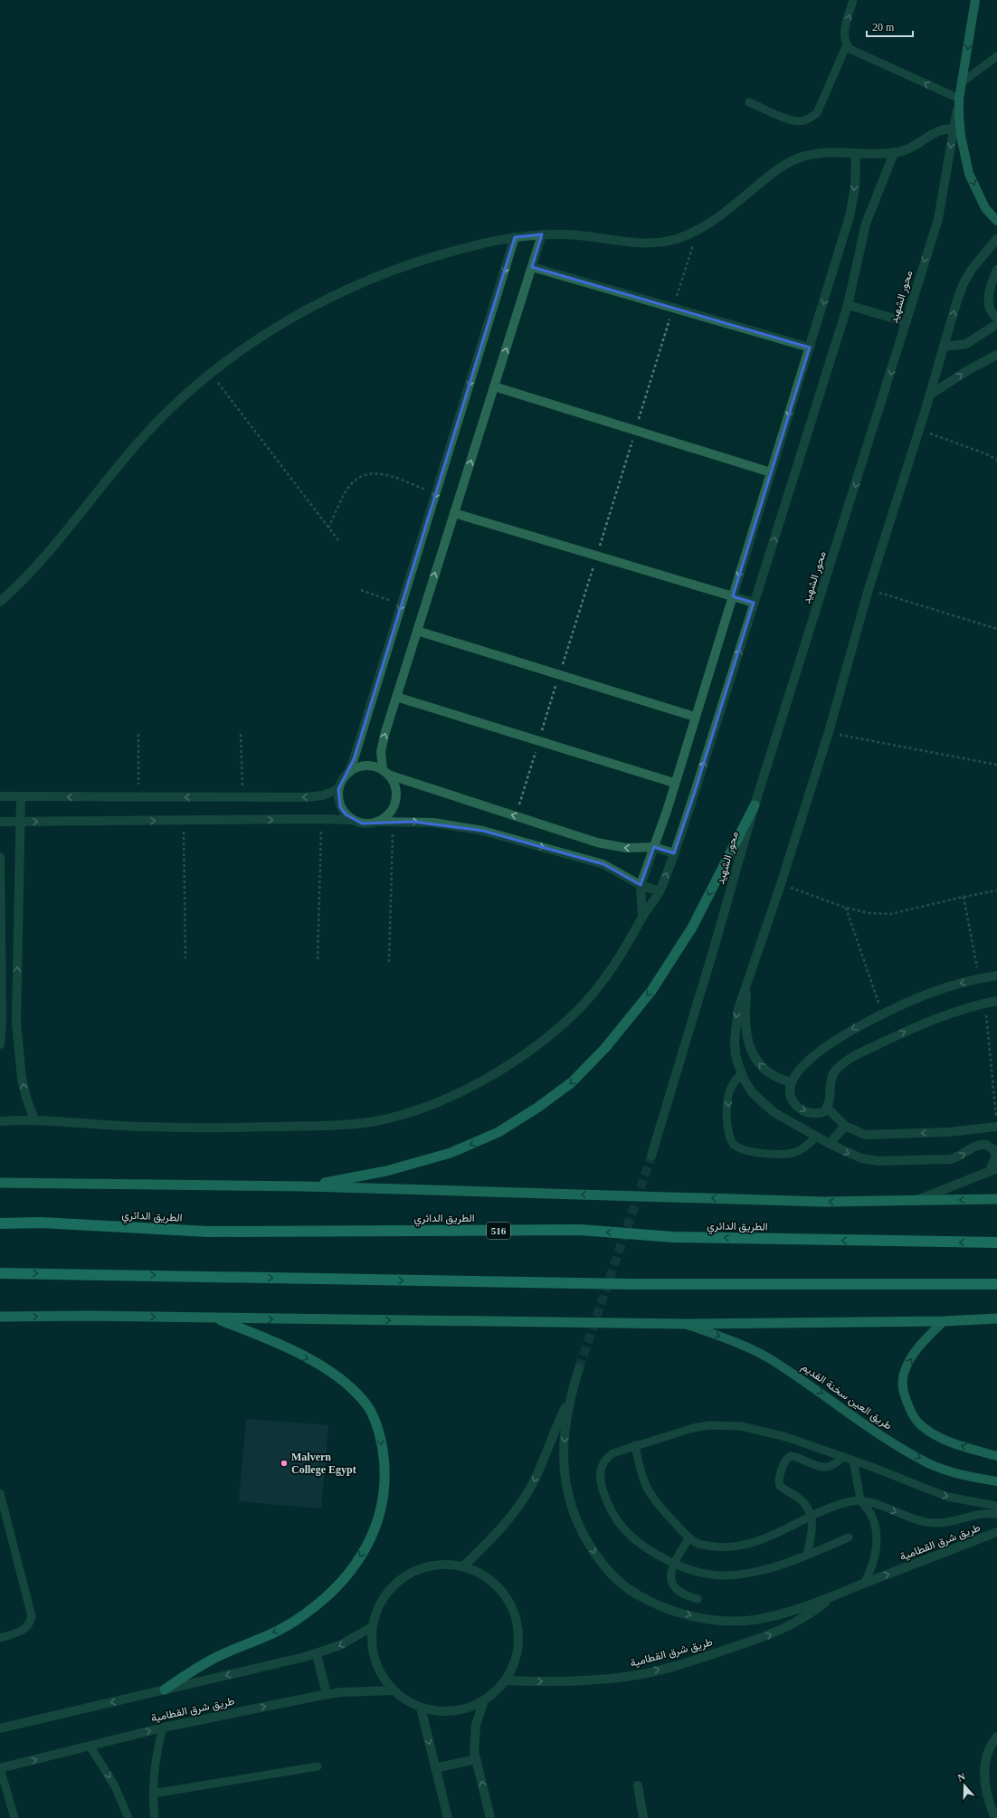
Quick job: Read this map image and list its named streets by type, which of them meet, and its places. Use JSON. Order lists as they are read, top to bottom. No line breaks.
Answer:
{"streets":{"highway":["الطريق الدائري","516"],"main road":["محور الشهيد","طريق العين سخنة القديم"],"street":["طريق شرق القطامية"]},"one_way":["محور الشهيد","طريق العين سخنة القديم","طريق شرق القطامية"],"places":["Malvern College Egypt"],"scale_bar":"20 m","north":"top"}
